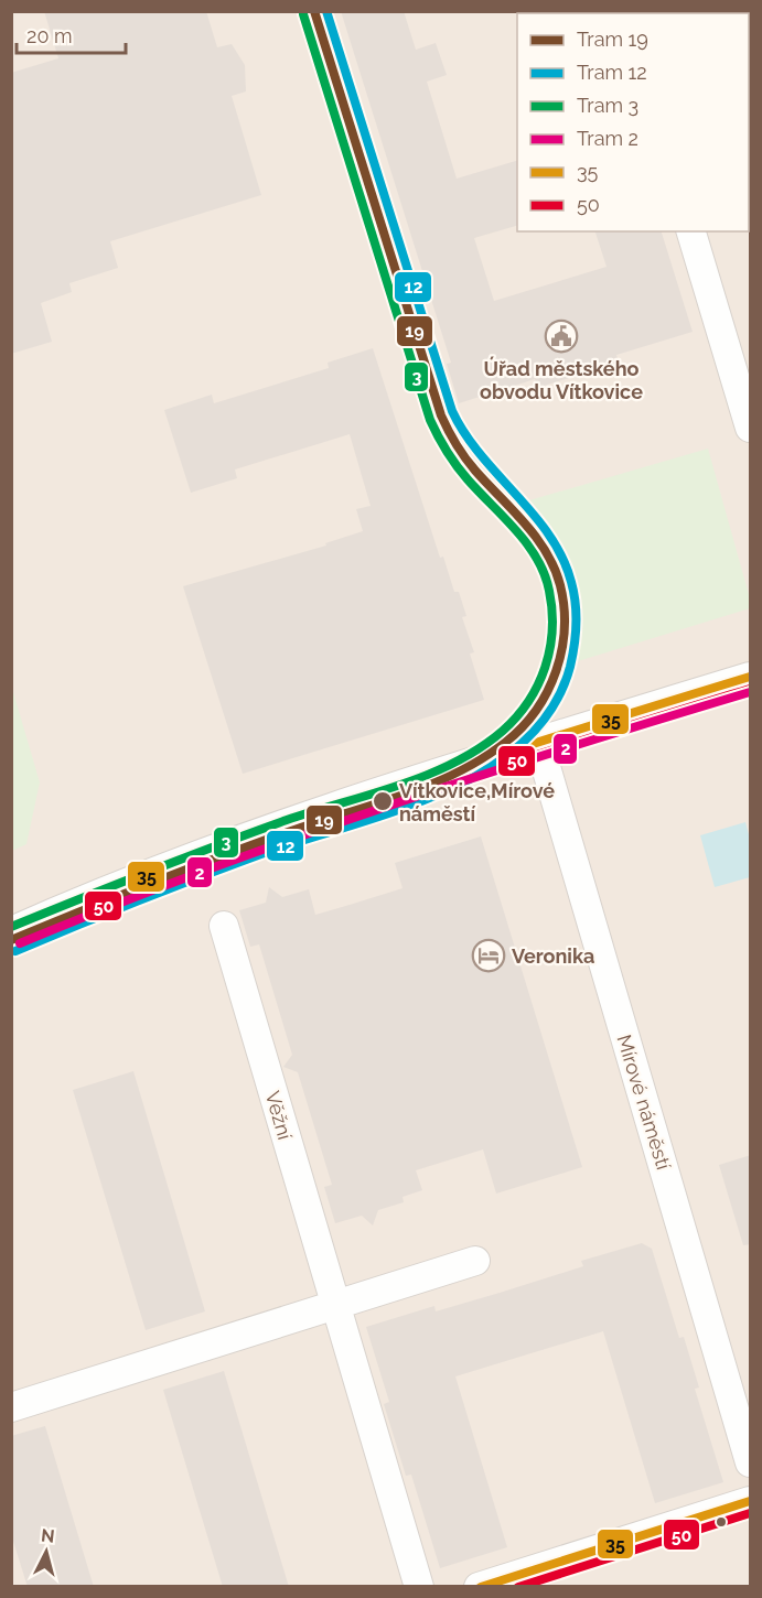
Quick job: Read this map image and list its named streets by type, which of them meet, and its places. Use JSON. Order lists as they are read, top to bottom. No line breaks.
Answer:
{"streets":{"street":["Mírové náměstí","Věžní"]},"places":{"public building":["Úřad městského obvodu Vítkovice"],"other":["Vítkovice,Mírové náměstí"],"hotel":["Veronika"]},"lines":["tram line 19","tram line 12","tram line 3","transit line 35","transit line 50","tram line 2"],"legend":["Tram 19","Tram 12","Tram 3","Tram 2","35","50"],"scale_bar":"20 m","north":"top"}
